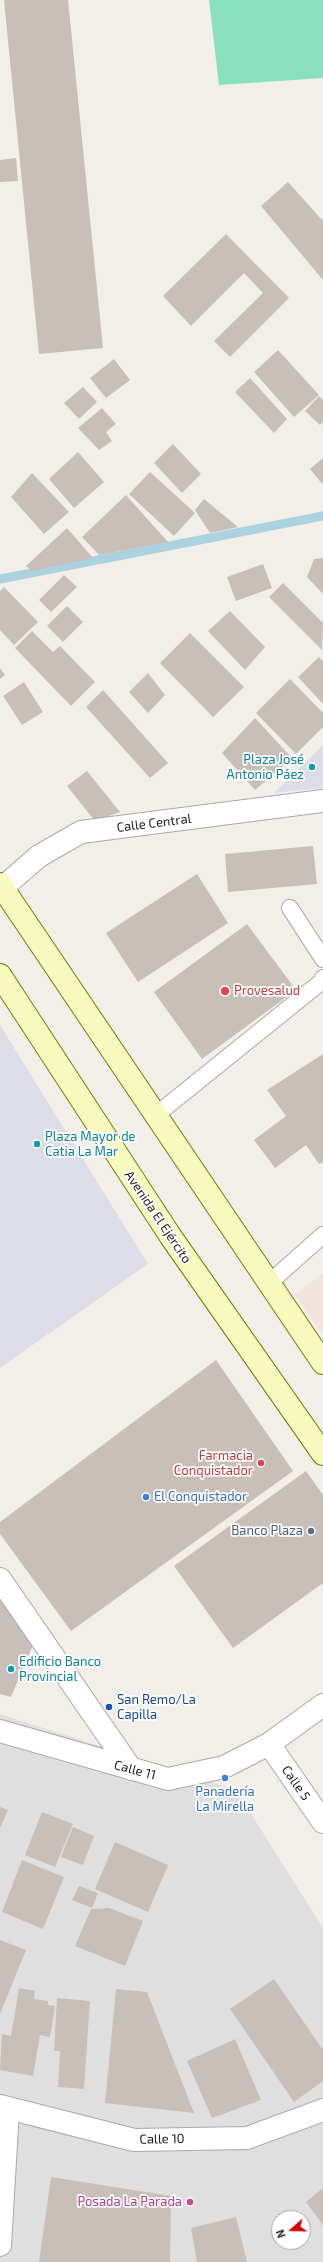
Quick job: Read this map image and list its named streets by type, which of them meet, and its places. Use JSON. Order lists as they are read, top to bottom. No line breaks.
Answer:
{"streets":{"main road":["Avenida El Ejército"],"street":["Calle Central","Calle 11","Calle 5","Calle 10"]},"crossings":[["Calle 11","Calle 5"]],"places":["Plaza José Antonio Páez","Provesalud","Plaza Mayor de Catia La Mar","Farmacia Conquistador","El Conquistador","Banco Plaza","Edificio Banco Provincial","San Remo/La Capilla","Panadería La Mirella","Posada La Parada"],"north":"left"}
